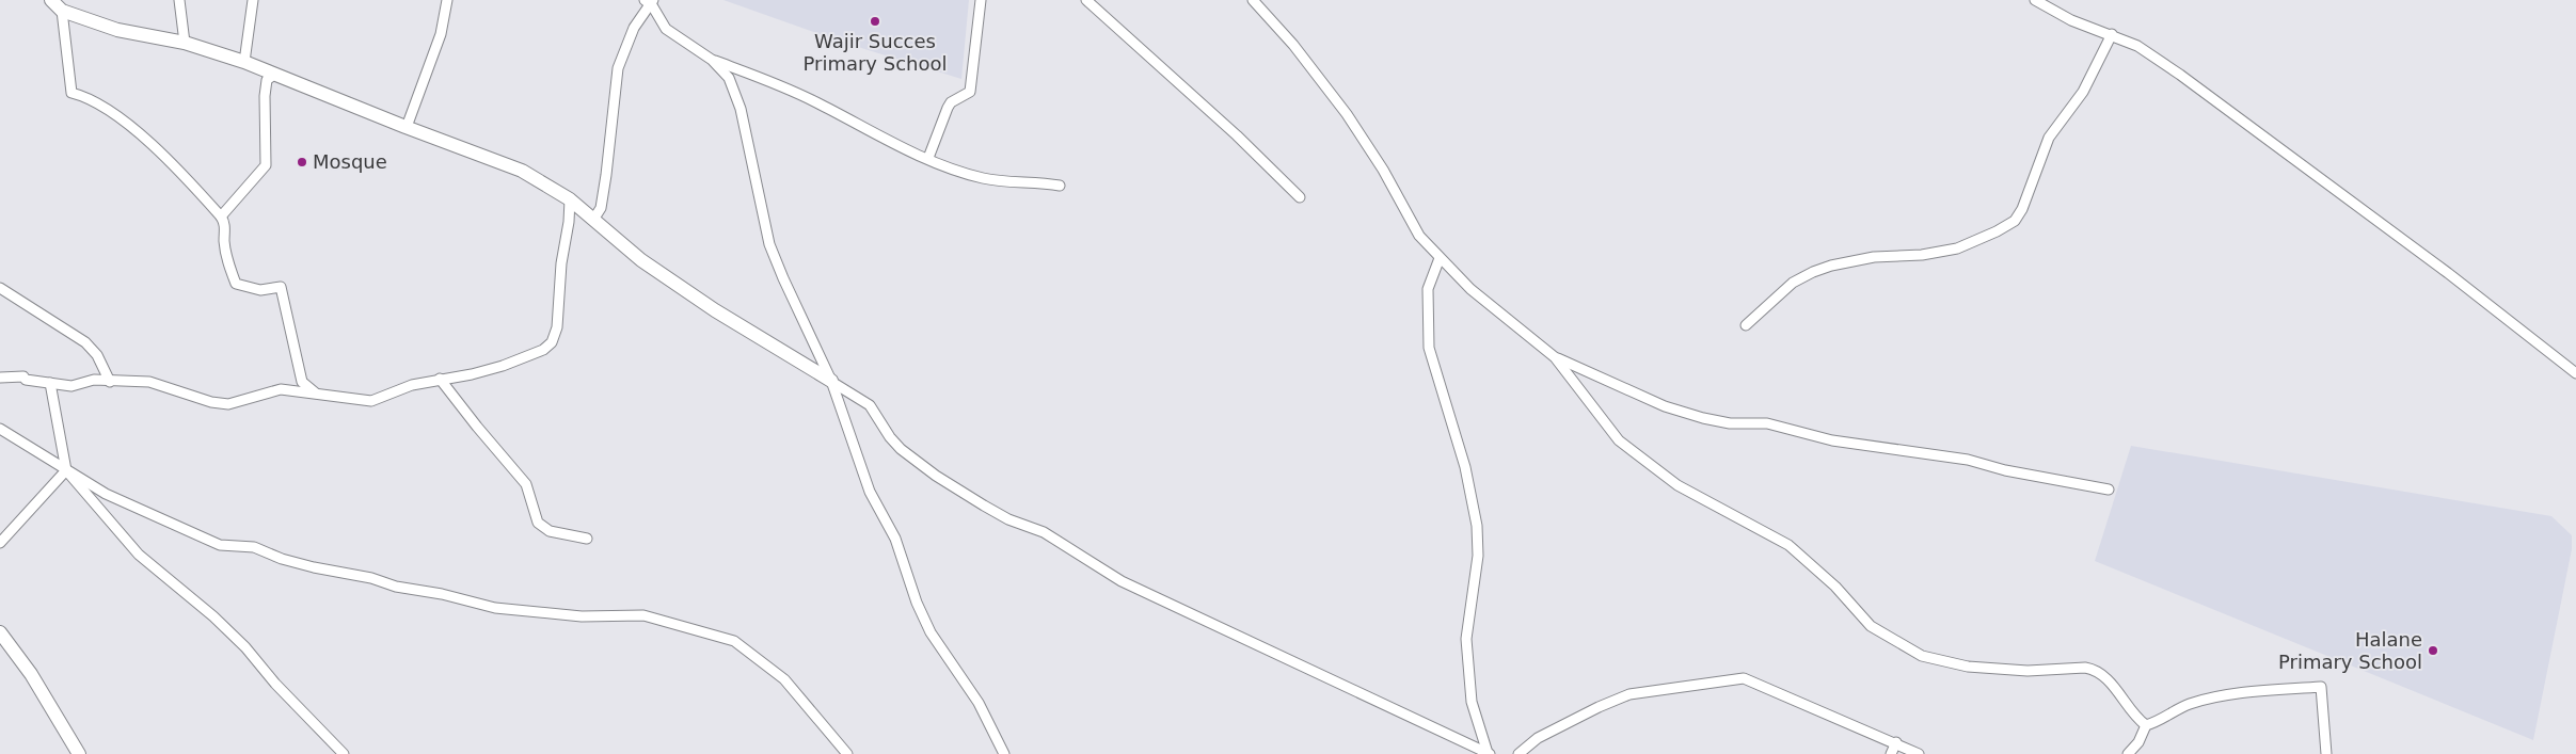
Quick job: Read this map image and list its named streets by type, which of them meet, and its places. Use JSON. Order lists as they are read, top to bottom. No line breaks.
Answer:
{"places":["Wajir Succes Primary School","Mosque","Halane Primary School"]}
